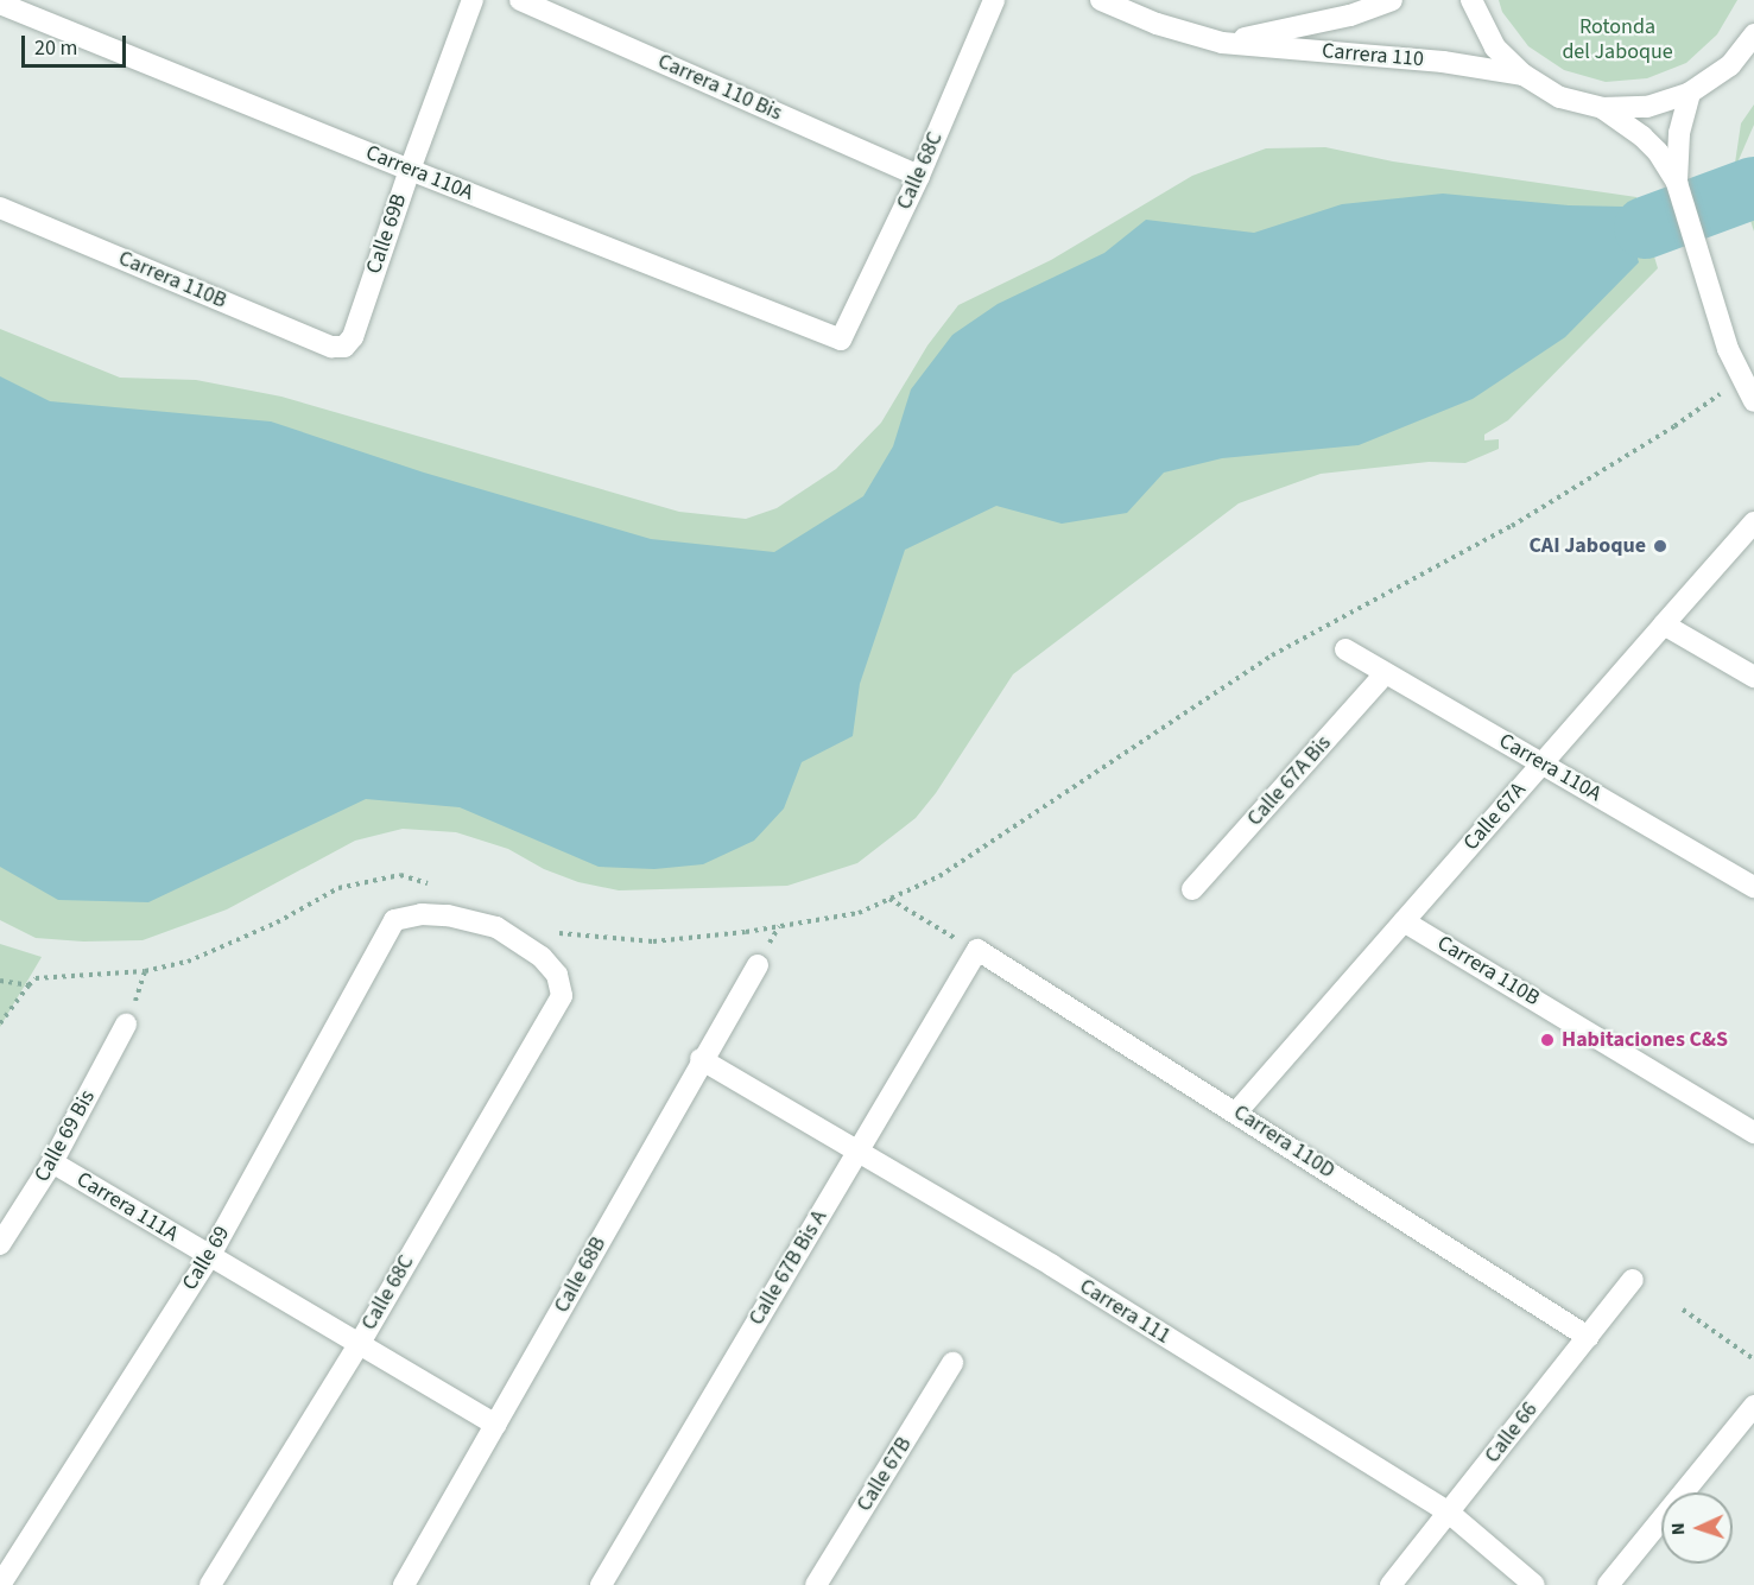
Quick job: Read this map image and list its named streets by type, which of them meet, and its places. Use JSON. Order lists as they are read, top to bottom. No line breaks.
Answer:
{"streets":{"street":["Carrera 110","Carrera 110 Bis","Calle 68C","Carrera 110A","Calle 69B","Carrera 110B","Calle 67A Bis","Calle 67A","Calle 69 Bis","Carrera 110D","Carrera 111A","Calle 69","Calle 67B Bis A","Calle 68B","Carrera 111","Calle 66","Calle 67B"]},"crossings":[["Carrera 110 Bis","Calle 68C"],["Calle 68C","Carrera 110A"],["Calle 68C","Carrera 111A"],["Calle 68C","Calle 69"],["Carrera 110A","Calle 69B"],["Carrera 110A","Calle 67A Bis"],["Carrera 110A","Calle 67A"],["Calle 69B","Carrera 110B"],["Carrera 110B","Calle 67A"],["Calle 67A","Carrera 110D"],["Calle 69 Bis","Carrera 111A"],["Carrera 110D","Calle 67B Bis A"],["Carrera 110D","Calle 66"],["Carrera 111A","Calle 69"],["Carrera 111A","Calle 68B"],["Calle 67B Bis A","Carrera 111"],["Calle 68B","Carrera 111"],["Carrera 111","Calle 66"]],"parks":["Rotonda del Jaboque"],"places":["CAI Jaboque","Habitaciones C&S"],"scale_bar":"20 m","north":"left"}
